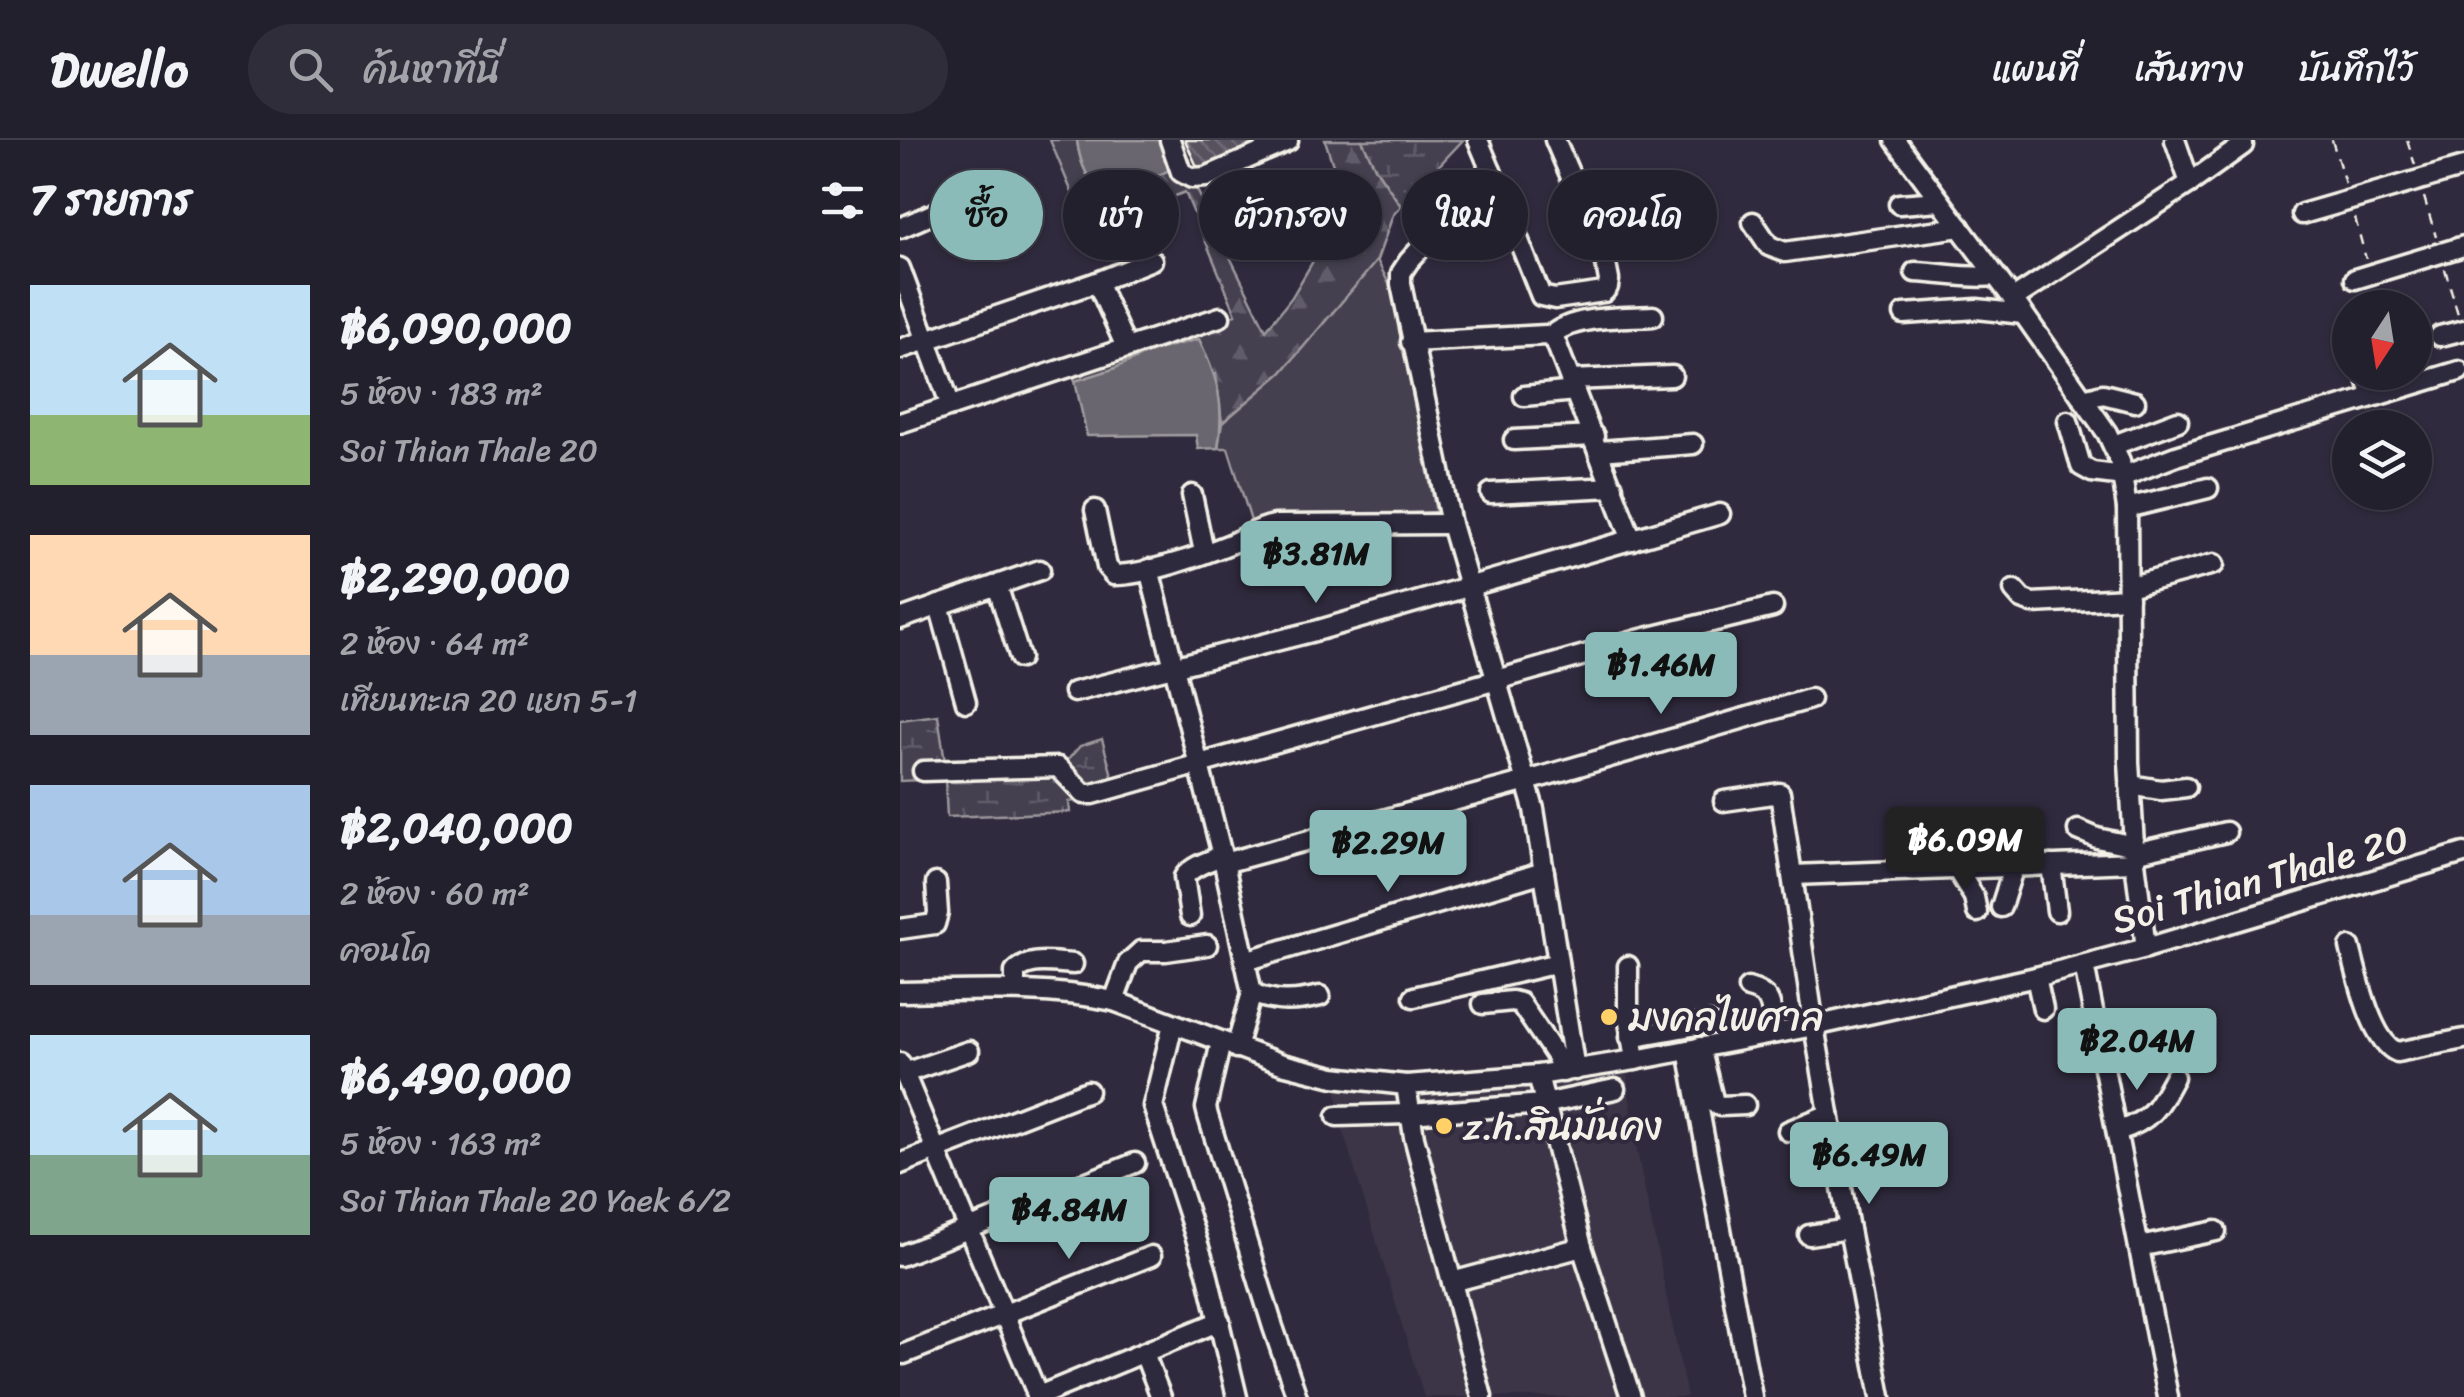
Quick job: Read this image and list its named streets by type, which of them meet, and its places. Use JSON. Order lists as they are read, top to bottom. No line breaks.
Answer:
{"streets":{"street":["Soi Thian Thale 20"]},"places":["มงคลไพศาล","z.h.สินมั่นคง"],"north":"bottom","page":{"header":"Dwello","search":"ค้นหาที่นี่","nav":["แผนที่","เส้นทาง","บันทึกไว้"],"heading":"7 รายการ","chip":["ซื้อ","เช่า","ตัวกรอง","ใหม่","คอนโด"],"list":[{"name":"฿6,090,000","note":"5 ห้อง · 183 m² · Soi Thian Thale 20"},{"name":"฿2,290,000","note":"2 ห้อง · 64 m² · เทียนทะเล 20 แยก 5-1"},{"name":"฿2,040,000","note":"2 ห้อง · 60 m² · คอนโด"},{"name":"฿6,490,000","note":"5 ห้อง · 163 m² · Soi Thian Thale 20 Yaek 6/2"}],"price":["฿3.81M","฿1.46M","฿6.09M","฿2.29M","฿2.04M","฿6.49M","฿4.84M"]}}
